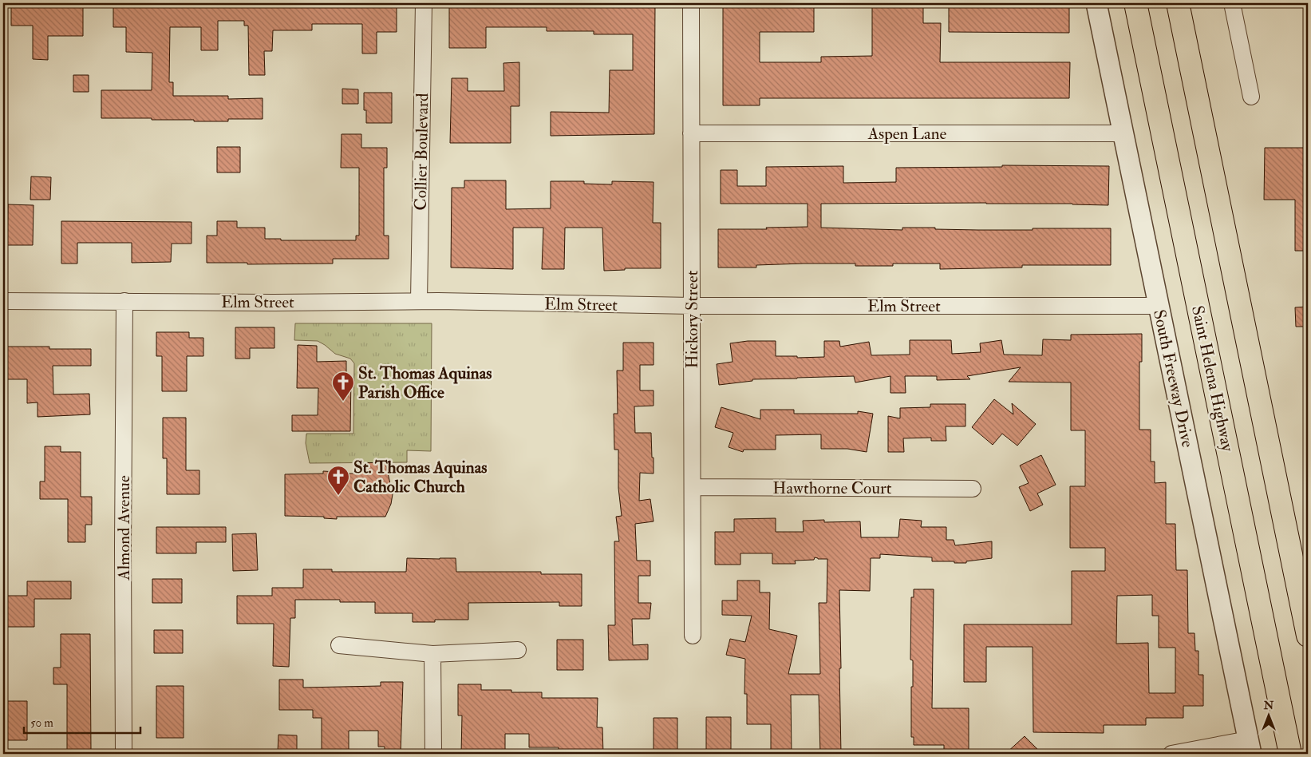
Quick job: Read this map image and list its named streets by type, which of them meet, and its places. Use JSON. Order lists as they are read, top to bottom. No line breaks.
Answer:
{"streets":{"highway":["Saint Helena Highway"],"street":["Aspen Lane","Collier Boulevard","Elm Street","Hickory Street","South Freeway Drive","Hawthorne Court","Almond Avenue"]},"crossings":[["Aspen Lane","Hickory Street"],["Aspen Lane","South Freeway Drive"],["Collier Boulevard","Elm Street"],["Elm Street","Hickory Street"],["Elm Street","South Freeway Drive"],["Elm Street","Almond Avenue"],["Hickory Street","Hawthorne Court"]],"places":{"church":["St. Thomas Aquinas Parish Office","St. Thomas Aquinas Catholic Church"]},"scale_bar":"50 m","north":"top"}
